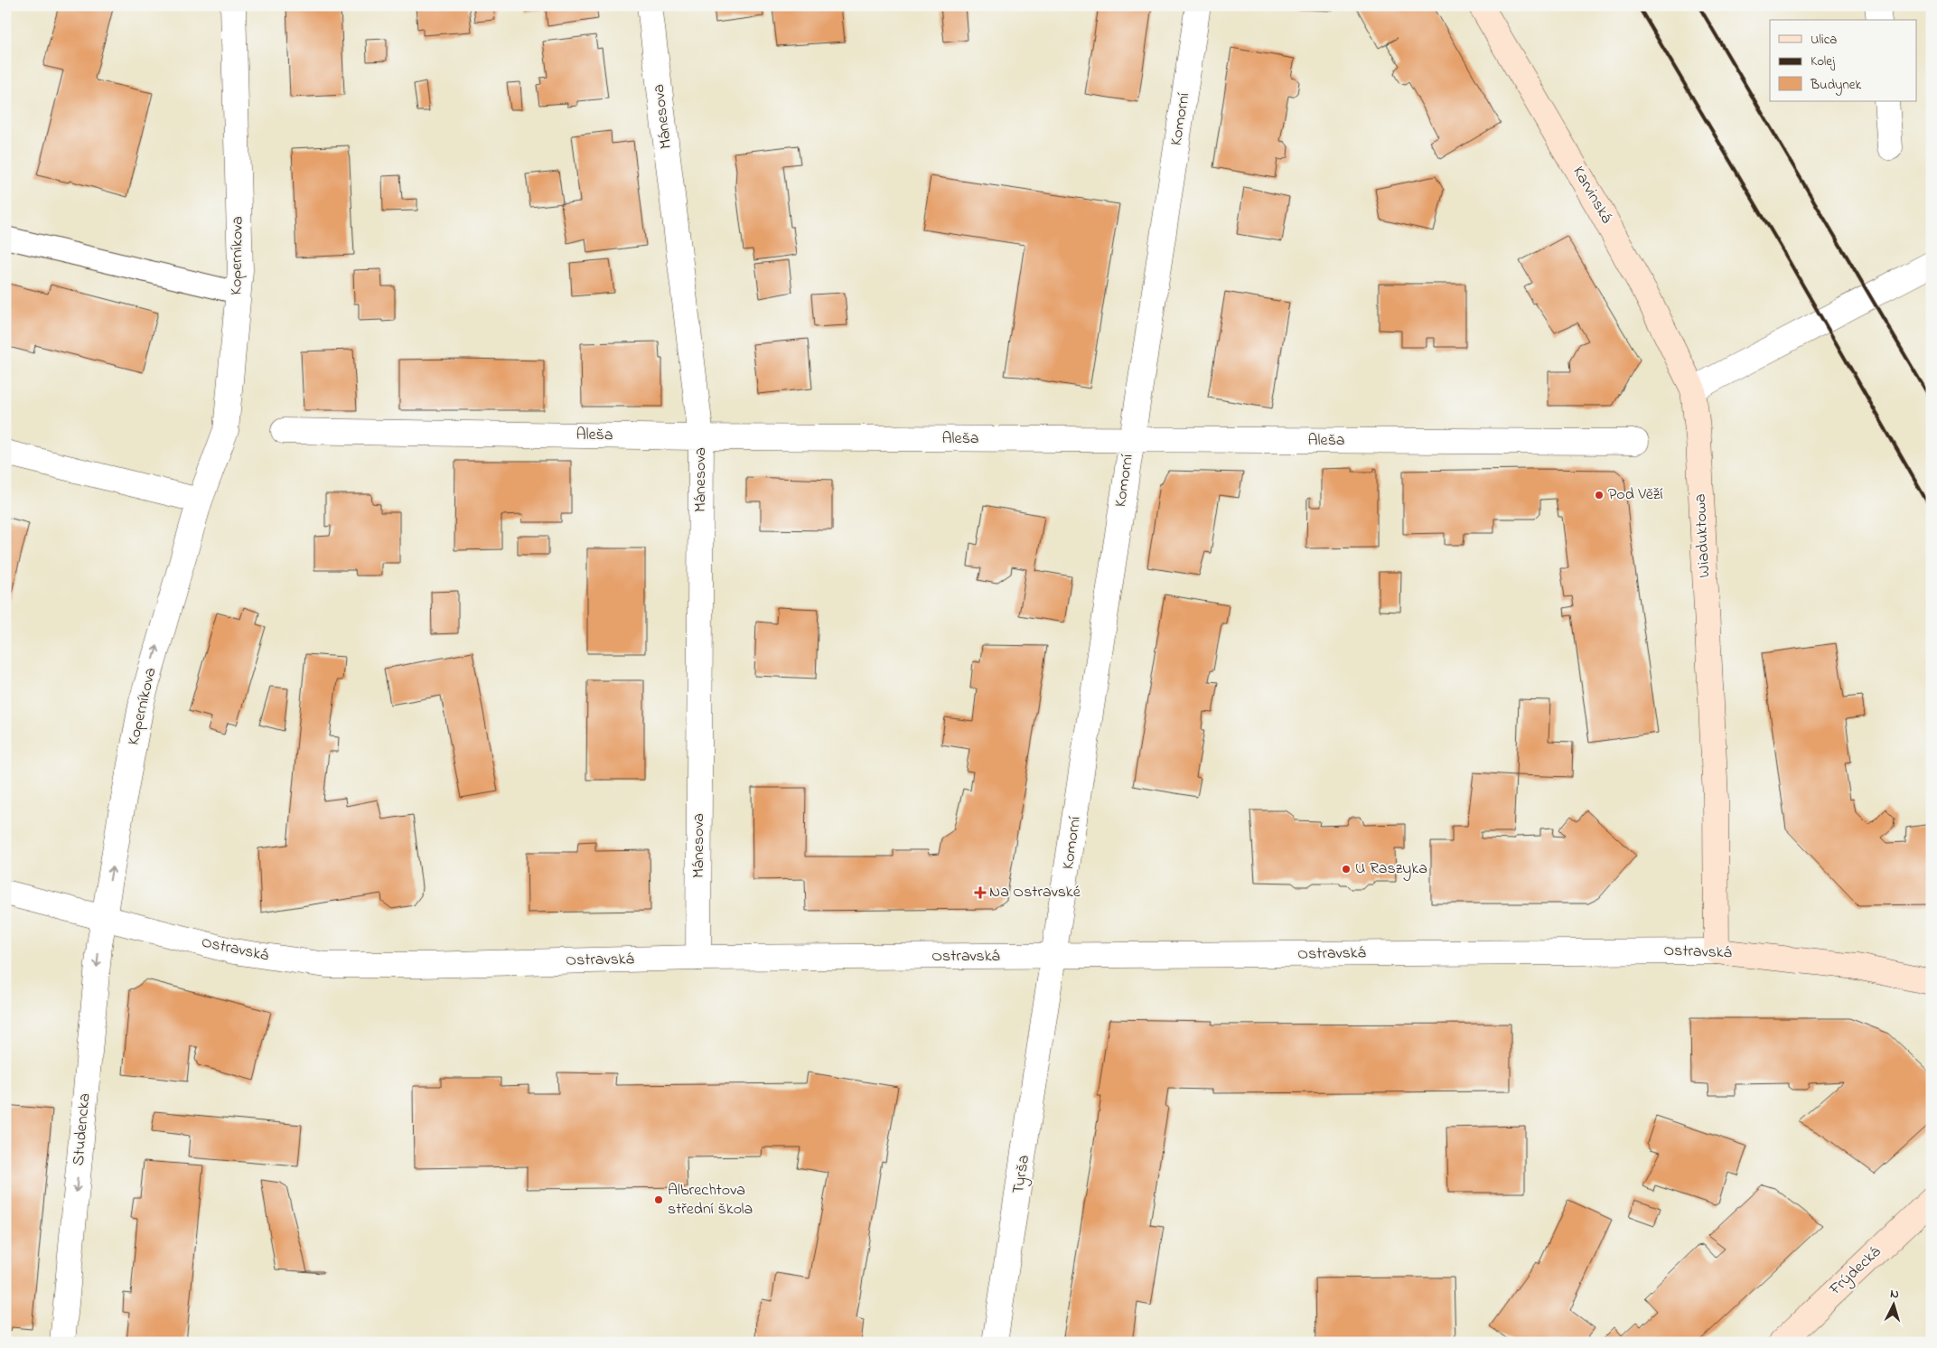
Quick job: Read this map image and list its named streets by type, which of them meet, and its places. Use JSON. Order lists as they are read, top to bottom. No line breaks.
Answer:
{"streets":{"main road":["Karvinská","Wiaduktowa","Ostravská","Frýdecká"],"street":["Mánesova","Komorní","Koperníkova","Aleša","Studencka","Tyrša"]},"crossings":[["Mánesova","Aleša"],["Mánesova","Ostravská"],["Komorní","Aleša"],["Komorní","Ostravská"],["Komorní","Tyrša"],["Karvinská","Wiaduktowa"],["Koperníkova","Ostravská"],["Koperníkova","Studencka"],["Wiaduktowa","Ostravská"],["Ostravská","Studencka"]],"one_way":["Koperníkova","Studencka"],"places":{"other":["Pod Věží","U Raszyka","Albrechtova střední škola"],"health":["Na Ostravské"]},"legend":["Ulica","Kolej","Budynek"],"north":"top"}
